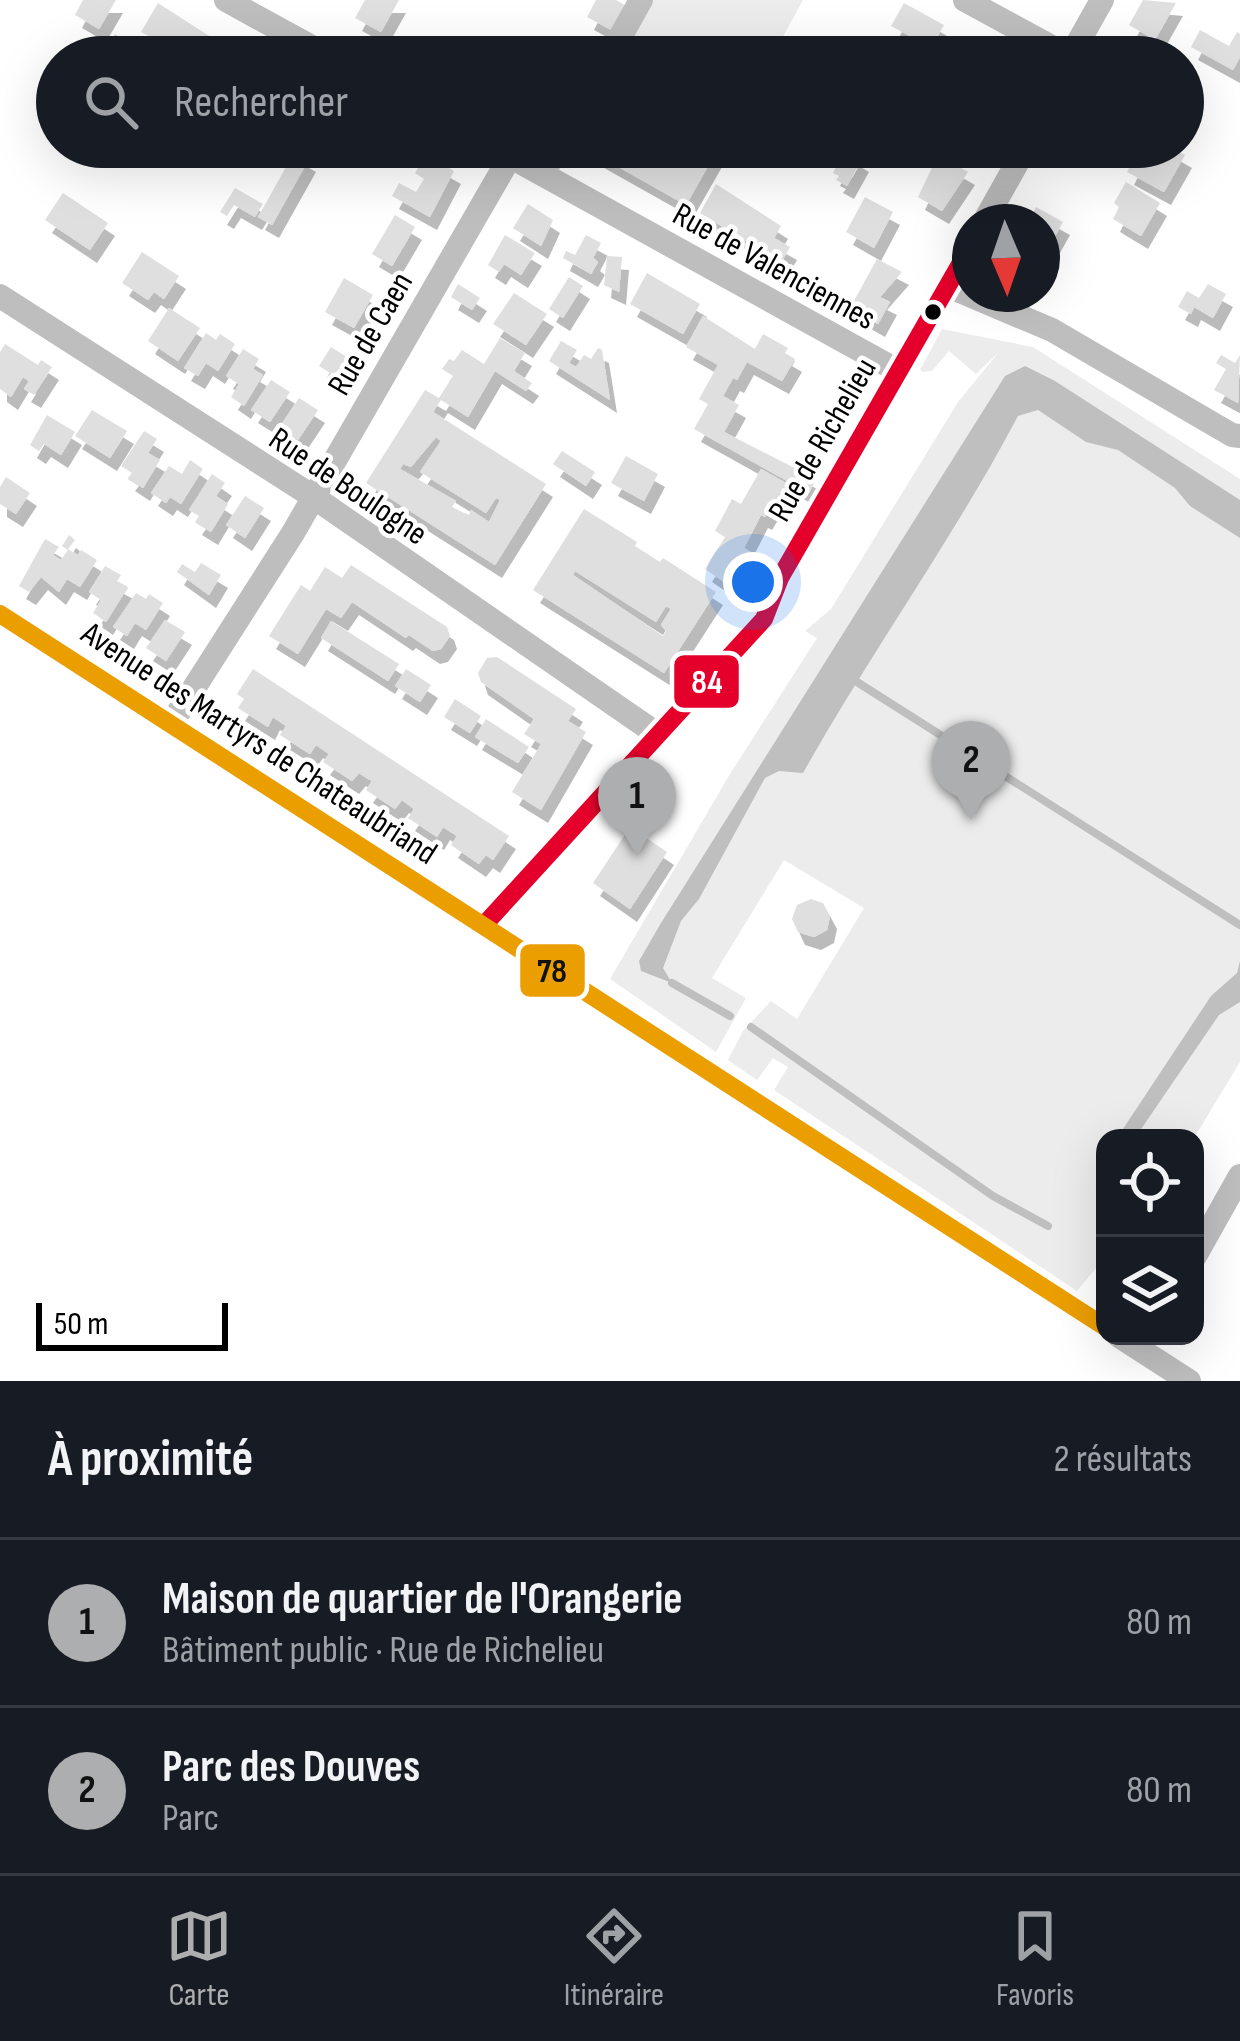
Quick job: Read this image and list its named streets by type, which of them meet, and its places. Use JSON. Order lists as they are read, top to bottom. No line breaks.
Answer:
{"streets":{"street":["Rue de Valenciennes","Rue de Caen","Rue de Richelieu","Rue de Boulogne","Avenue des Martyrs de Chateaubriand"]},"crossings":[["Rue de Valenciennes","Rue de Richelieu"],["Rue de Caen","Rue de Boulogne"],["Rue de Caen","Avenue des Martyrs de Chateaubriand"],["Rue de Richelieu","Rue de Boulogne"],["Rue de Richelieu","Avenue des Martyrs de Chateaubriand"]],"lines":["transit line 84","transit line 78"],"scale_bar":"50 m","north":"bottom","page":{"search":"Rechercher","pins":["2","1"],"scale":"50 m","heading":["À proximité","2 résultats"],"list":[{"mark":"1","name":"Maison de quartier de l'Orangerie","note":"Bâtiment public · Rue de Richelieu","value":"80 m"},{"mark":"2","name":"Parc des Douves","note":"Parc","value":"80 m"}],"nav":["Carte","Itinéraire","Favoris"]}}
